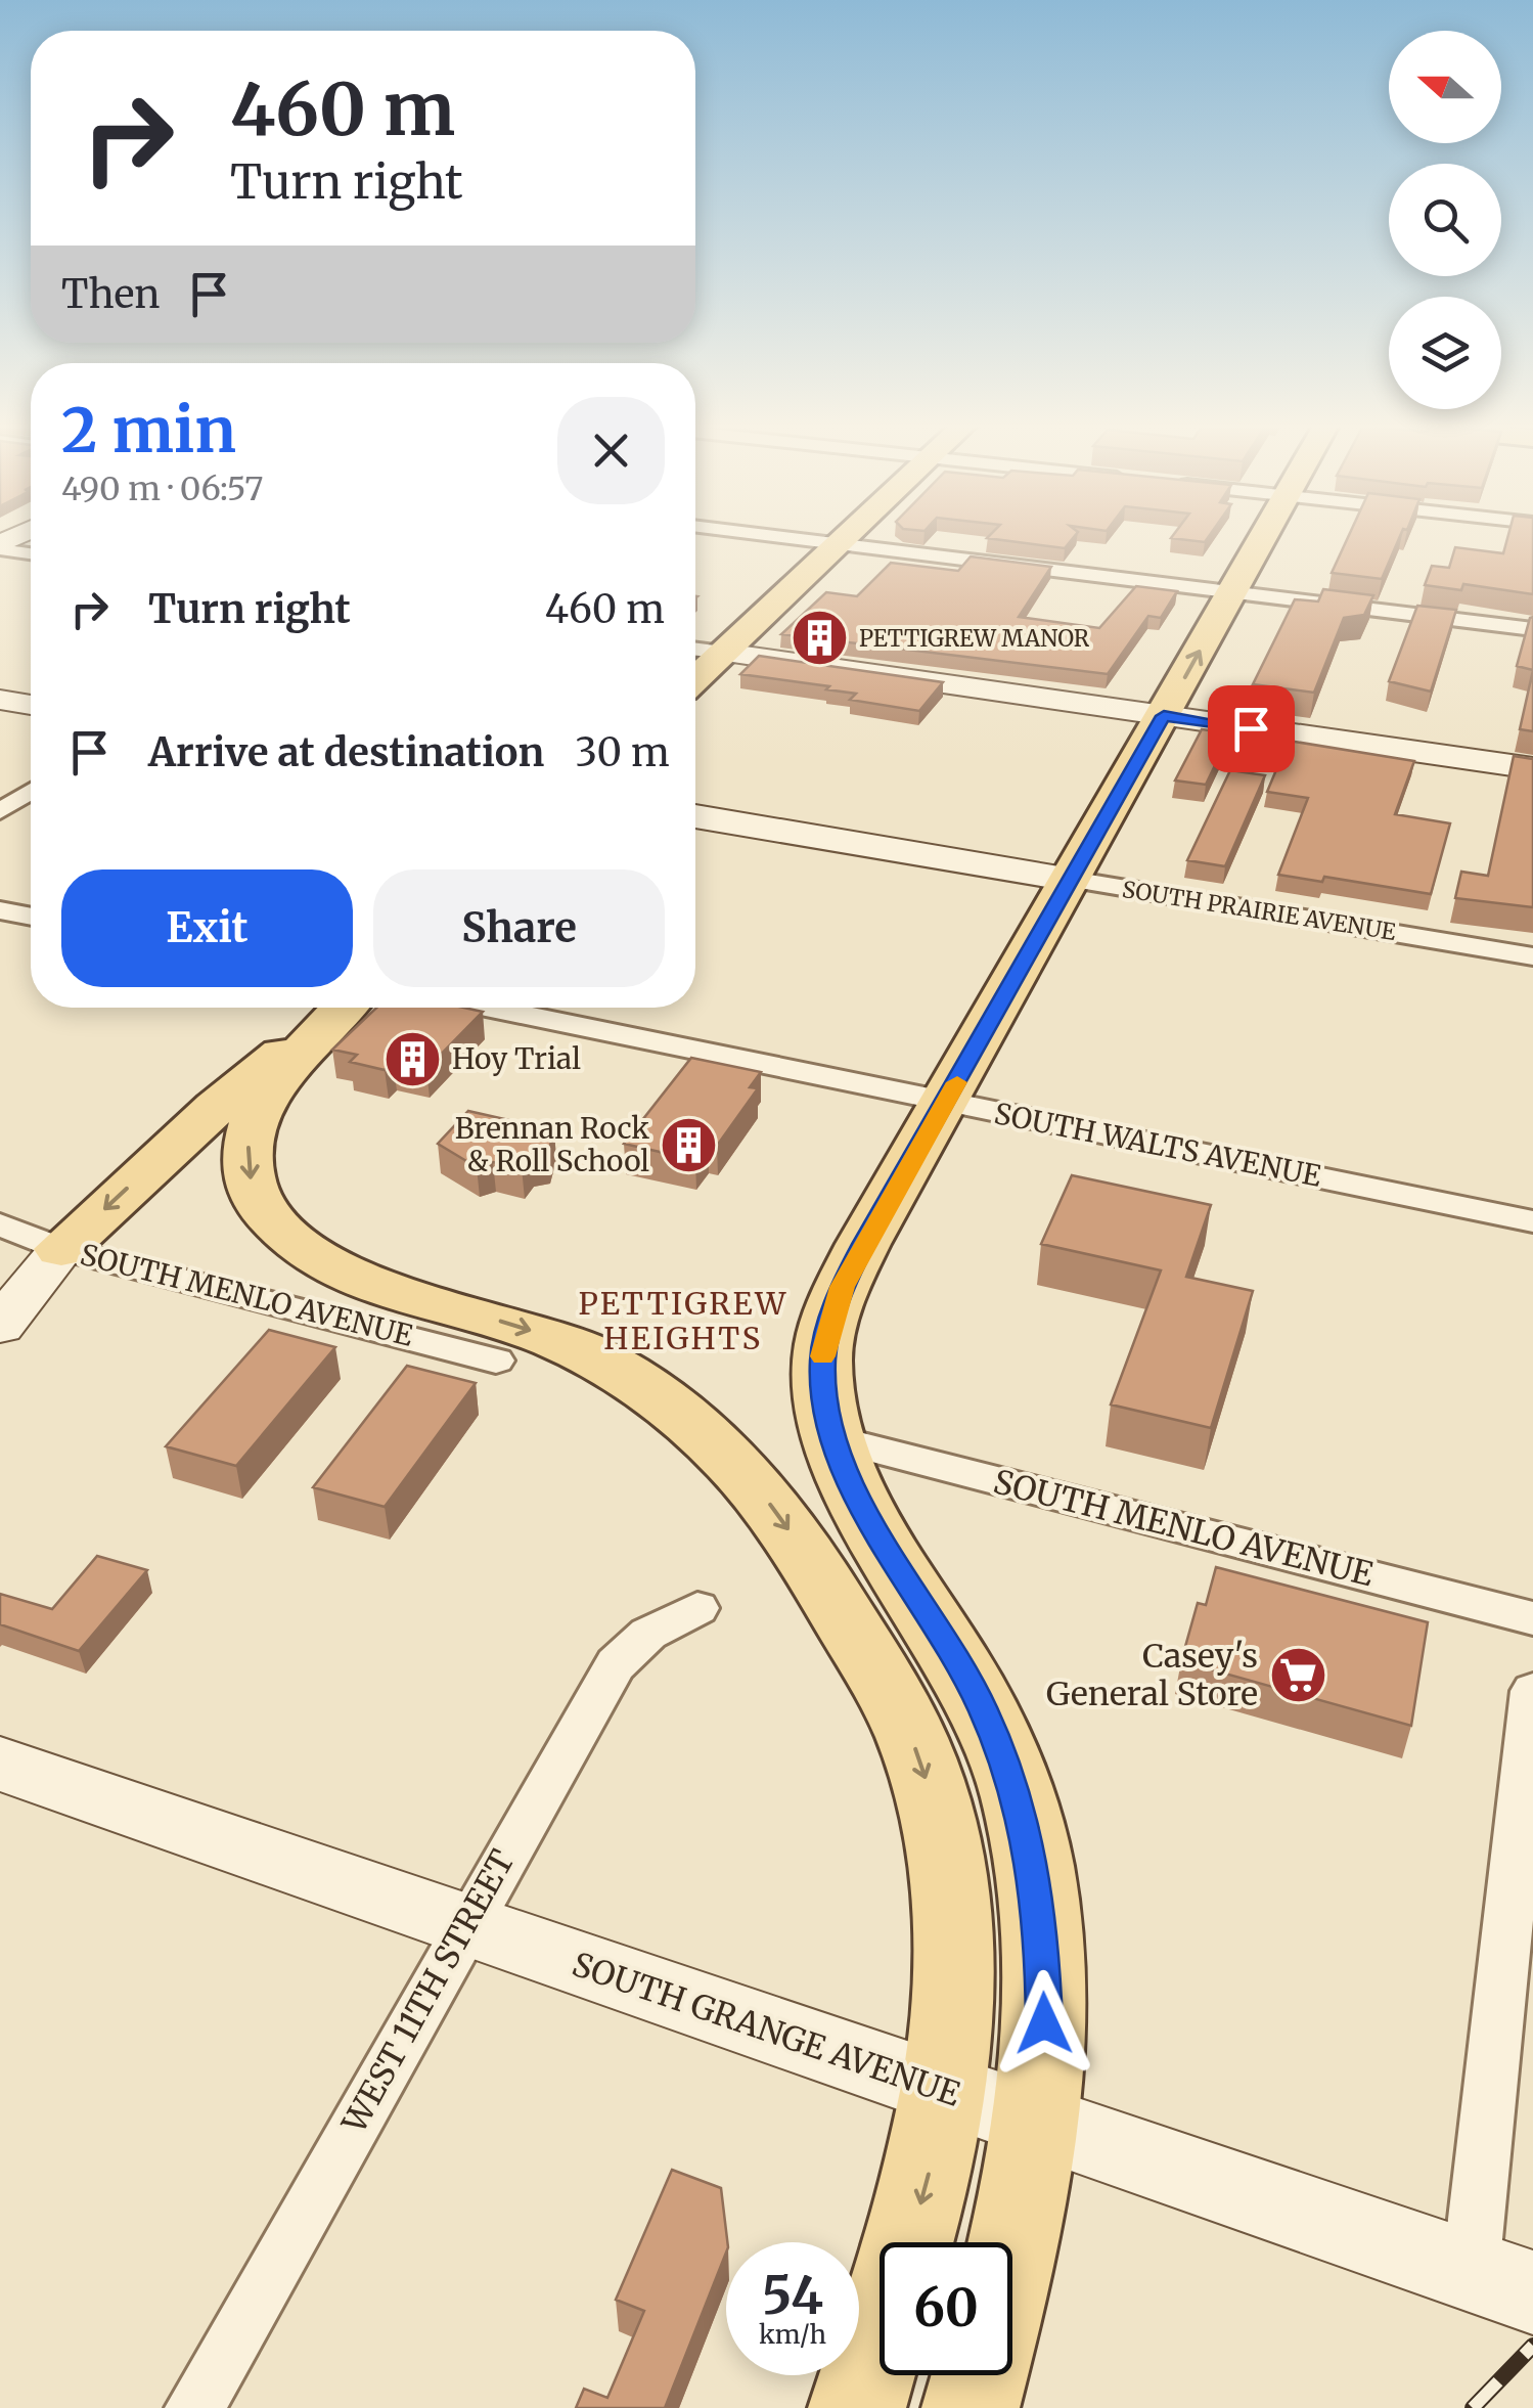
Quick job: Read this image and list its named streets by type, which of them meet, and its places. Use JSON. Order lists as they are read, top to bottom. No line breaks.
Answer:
{"streets":{"street":["SOUTH PRAIRIE AVENUE","SOUTH WALTS AVENUE","SOUTH MENLO AVENUE","WEST 11TH STREET","SOUTH GRANGE AVENUE"]},"crossings":[["WEST 11TH STREET","SOUTH GRANGE AVENUE"]],"districts":["PETTIGREW HEIGHTS"],"places":{"building":["PETTIGREW MANOR","Hoy Trial","Brennan Rock & Roll School"],"supermarket":["Casey's General Store"]},"north":"left","page":{"turn":["460 m","Turn right"],"then":"Then","heading":["2 min","490 m · 06:57"],"list":[{"name":"Turn right","value":"460 m"},{"name":"Arrive at destination","value":"30 m"}],"buttons":["Exit","Share"],"speed":"54 km/h","limit":"60"}}
